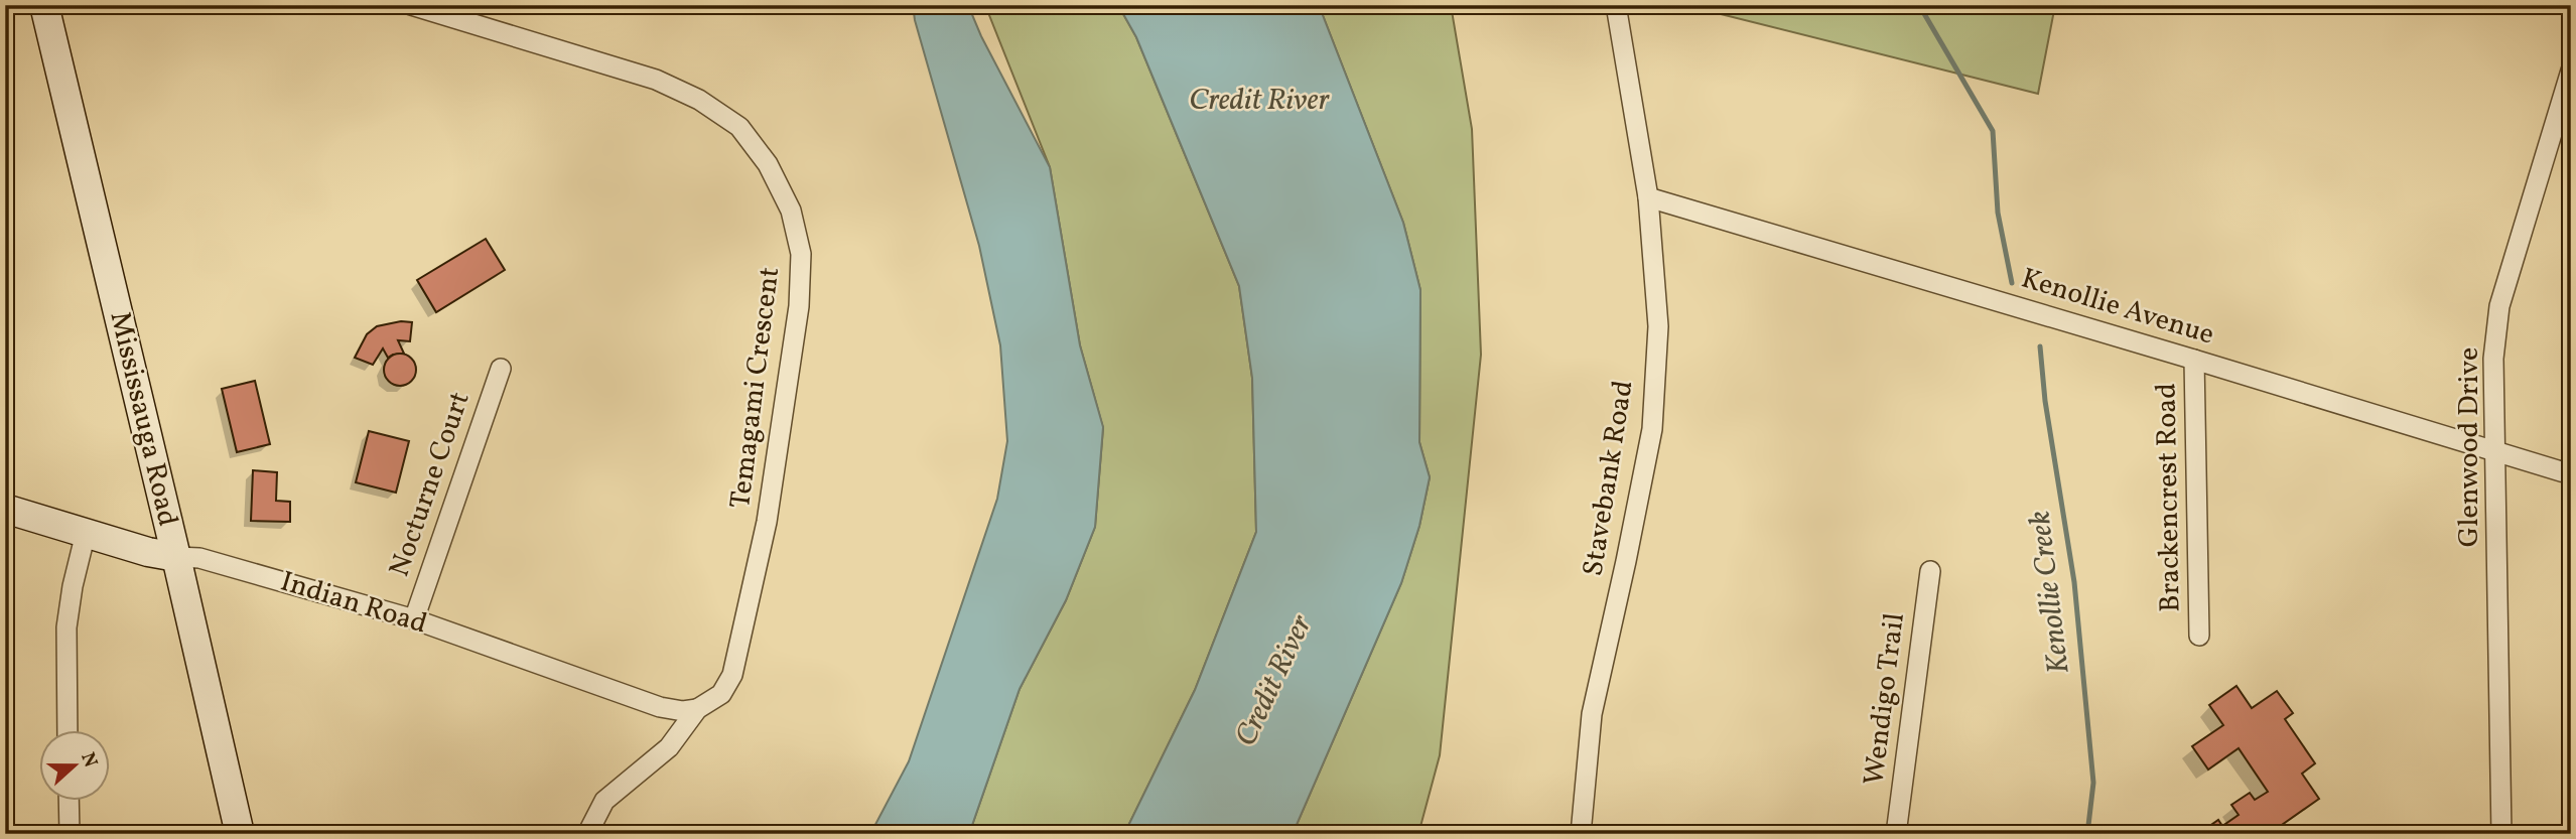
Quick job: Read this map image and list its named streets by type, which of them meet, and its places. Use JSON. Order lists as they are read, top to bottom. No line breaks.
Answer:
{"streets":{"main road":["Mississauga Road","Indian Road"],"street":["Kenollie Avenue","Temagami Crescent","Glenwood Drive","Stavebank Road","Nocturne Court","Brackencrest Road","Wendigo Trail"]},"crossings":[["Kenollie Avenue","Glenwood Drive"],["Kenollie Avenue","Stavebank Road"],["Kenollie Avenue","Brackencrest Road"],["Temagami Crescent","Indian Road"],["Mississauga Road","Indian Road"],["Nocturne Court","Indian Road"]],"water":["Credit River","Kenollie Creek"],"north":"right"}
